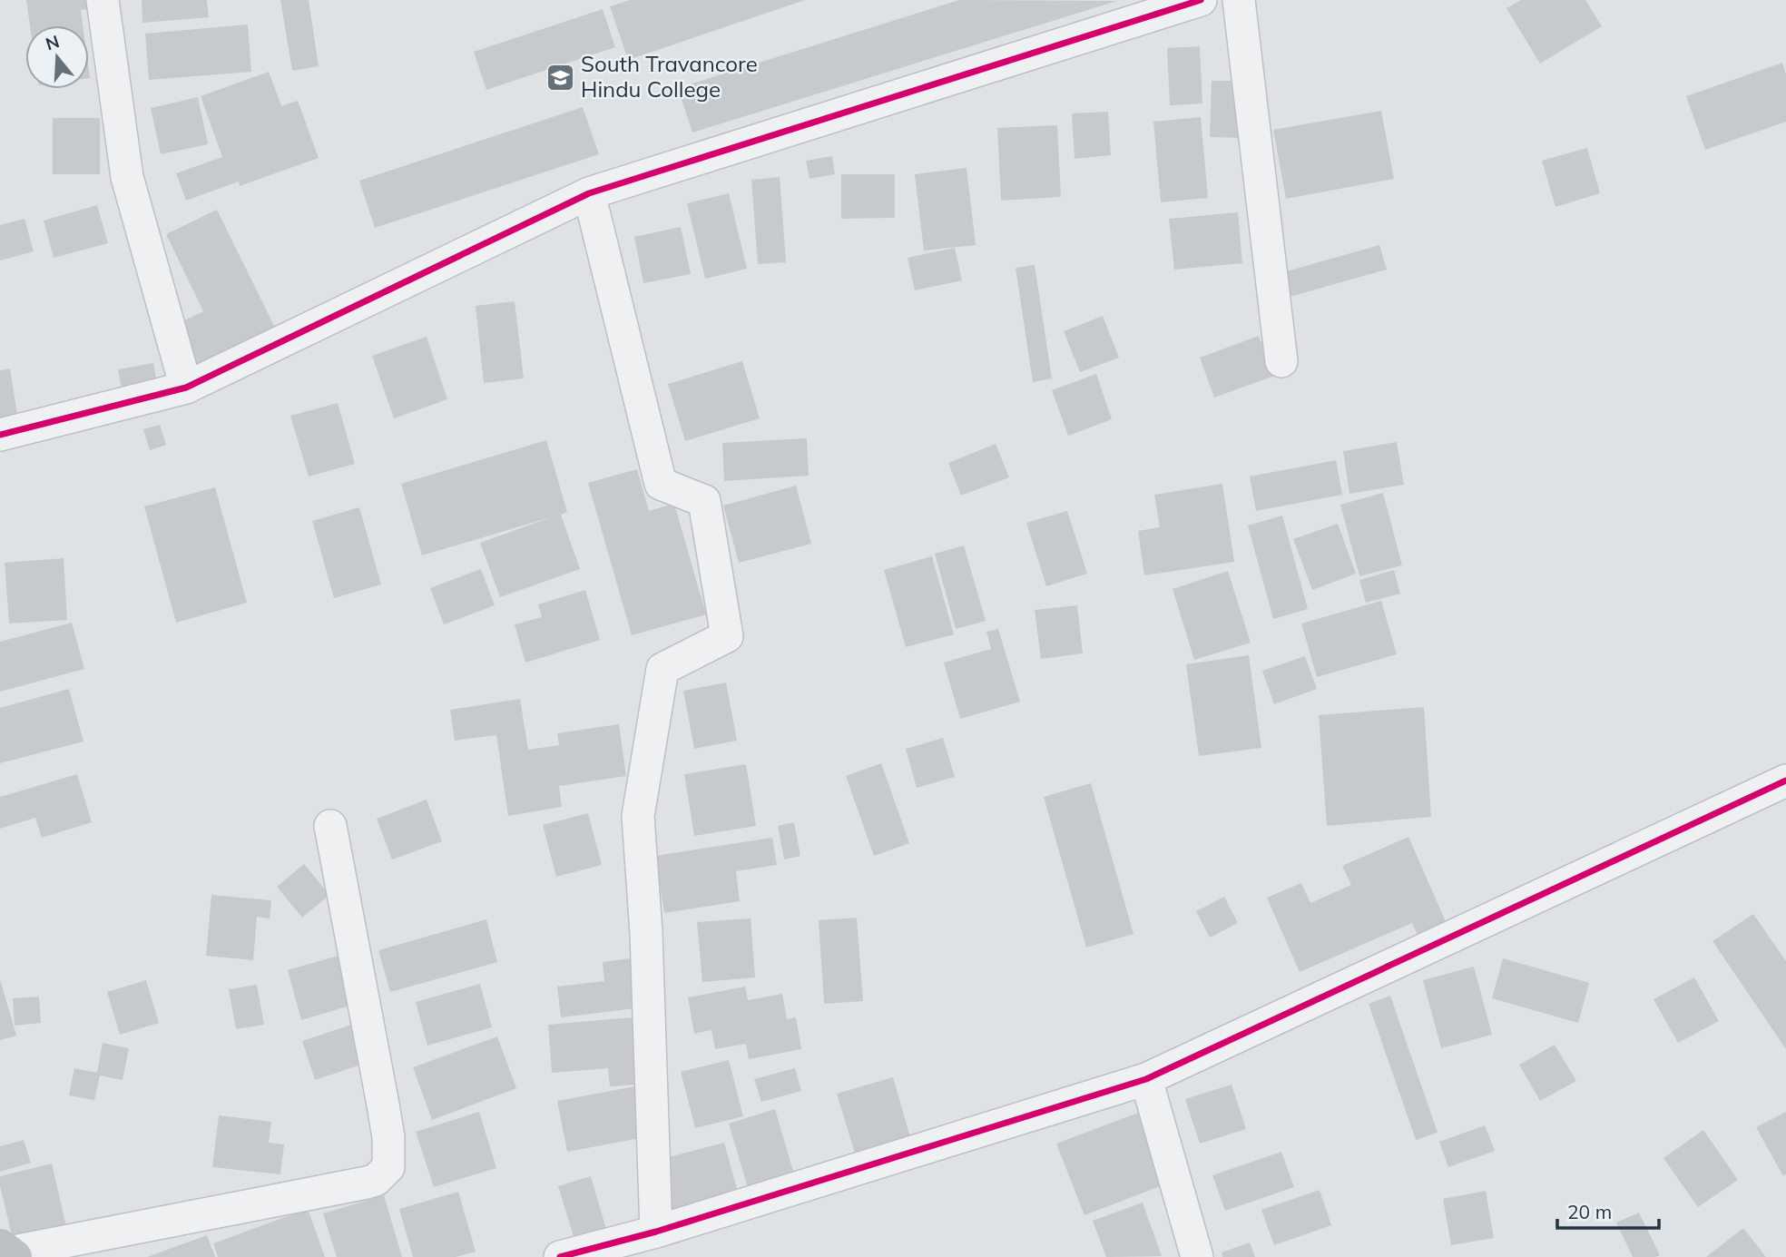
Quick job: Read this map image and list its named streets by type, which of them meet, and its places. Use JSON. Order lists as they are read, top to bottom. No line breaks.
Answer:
{"places":{"school or university":["South Travancore Hindu College"]},"scale_bar":"20 m","north":"top"}
